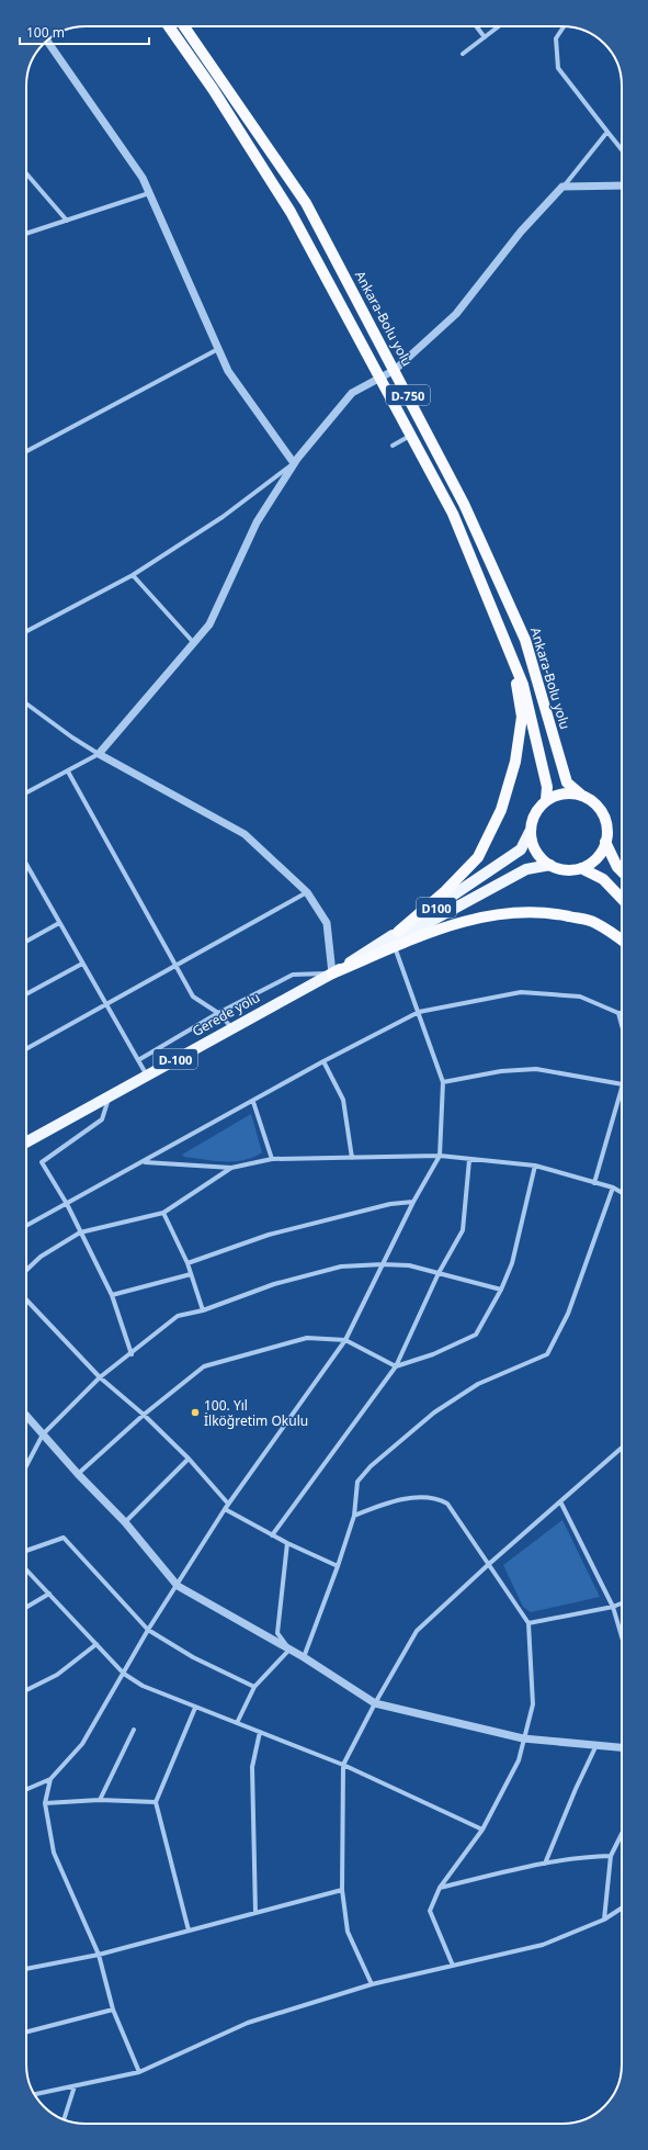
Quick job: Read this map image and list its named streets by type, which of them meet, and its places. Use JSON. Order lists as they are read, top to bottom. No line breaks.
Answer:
{"streets":{"highway":["Ankara-Bolu yolu","D-750","D100"],"main road":["Gerede yolu","D-100"]},"crossings":[["Ankara-Bolu yolu","D100"]],"places":["100. Yıl İlköğretim Okulu"],"scale_bar":"100 m"}
